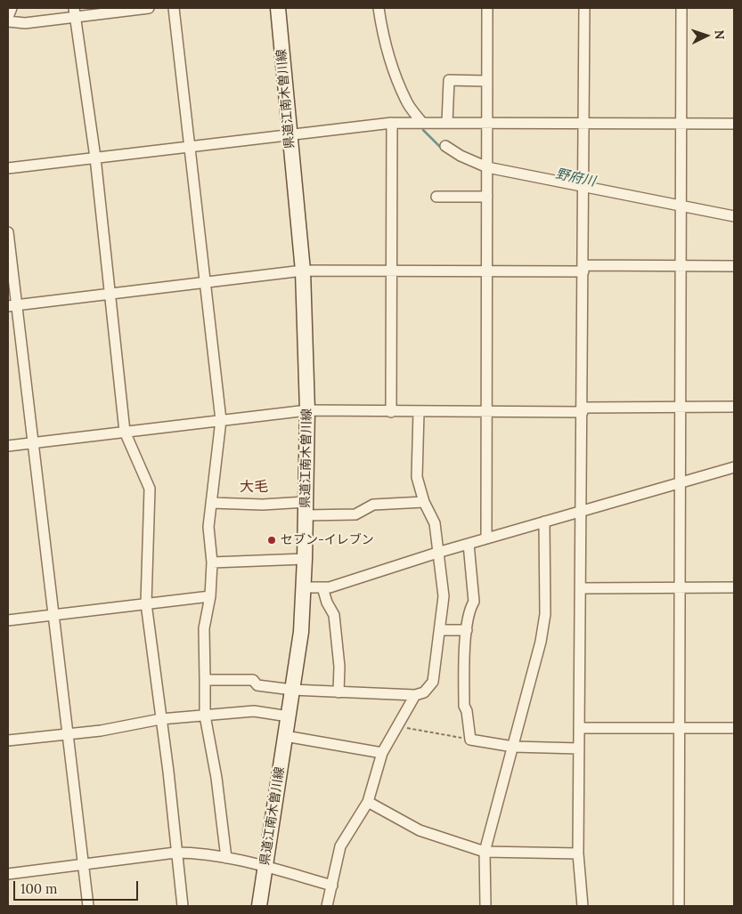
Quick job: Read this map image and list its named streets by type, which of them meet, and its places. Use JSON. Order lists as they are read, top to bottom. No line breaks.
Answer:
{"streets":{"main road":["県道江南木曽川線"]},"districts":["大毛"],"water":["野府川"],"places":["セブン-イレブン"],"scale_bar":"100 m","north":"right"}
